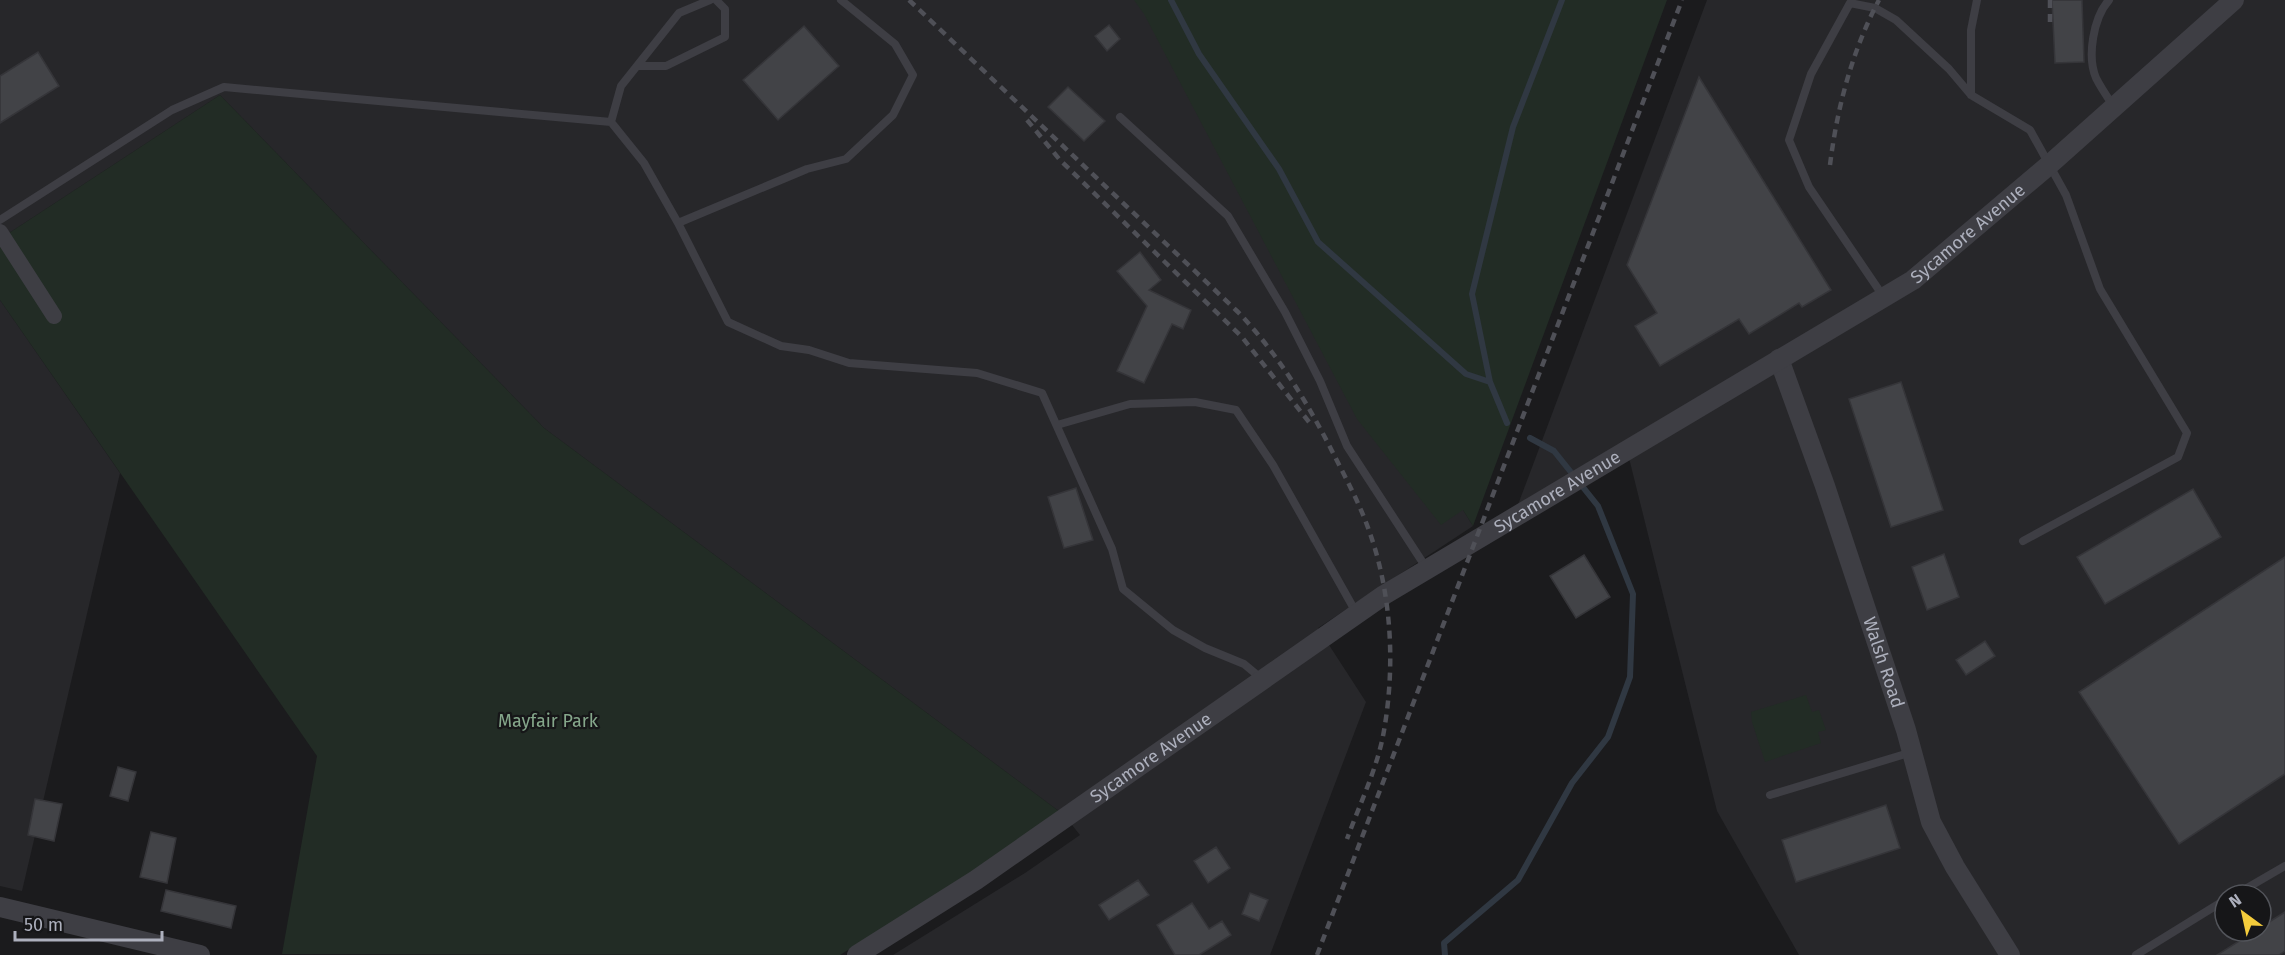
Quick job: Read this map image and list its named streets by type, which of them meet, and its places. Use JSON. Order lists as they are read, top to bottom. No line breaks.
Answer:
{"streets":{"street":["Sycamore Avenue","Walsh Road"]},"crossings":[["Sycamore Avenue","Walsh Road"]],"parks":["Mayfair Park"],"scale_bar":"50 m","north":"top left"}
